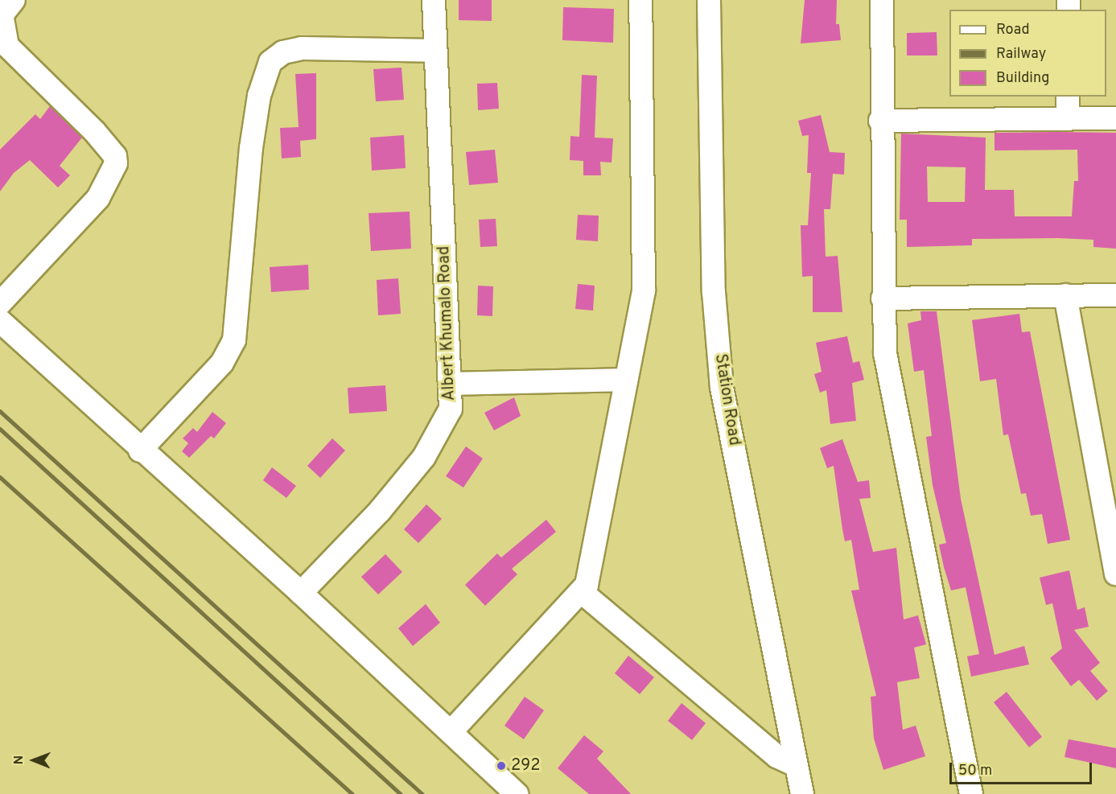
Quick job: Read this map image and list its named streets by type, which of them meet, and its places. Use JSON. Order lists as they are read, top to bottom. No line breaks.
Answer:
{"streets":{"street":["Albert Khumalo Road","Station Road"]},"places":["292"],"legend":["Road","Railway","Building"],"scale_bar":"50 m","north":"left"}
